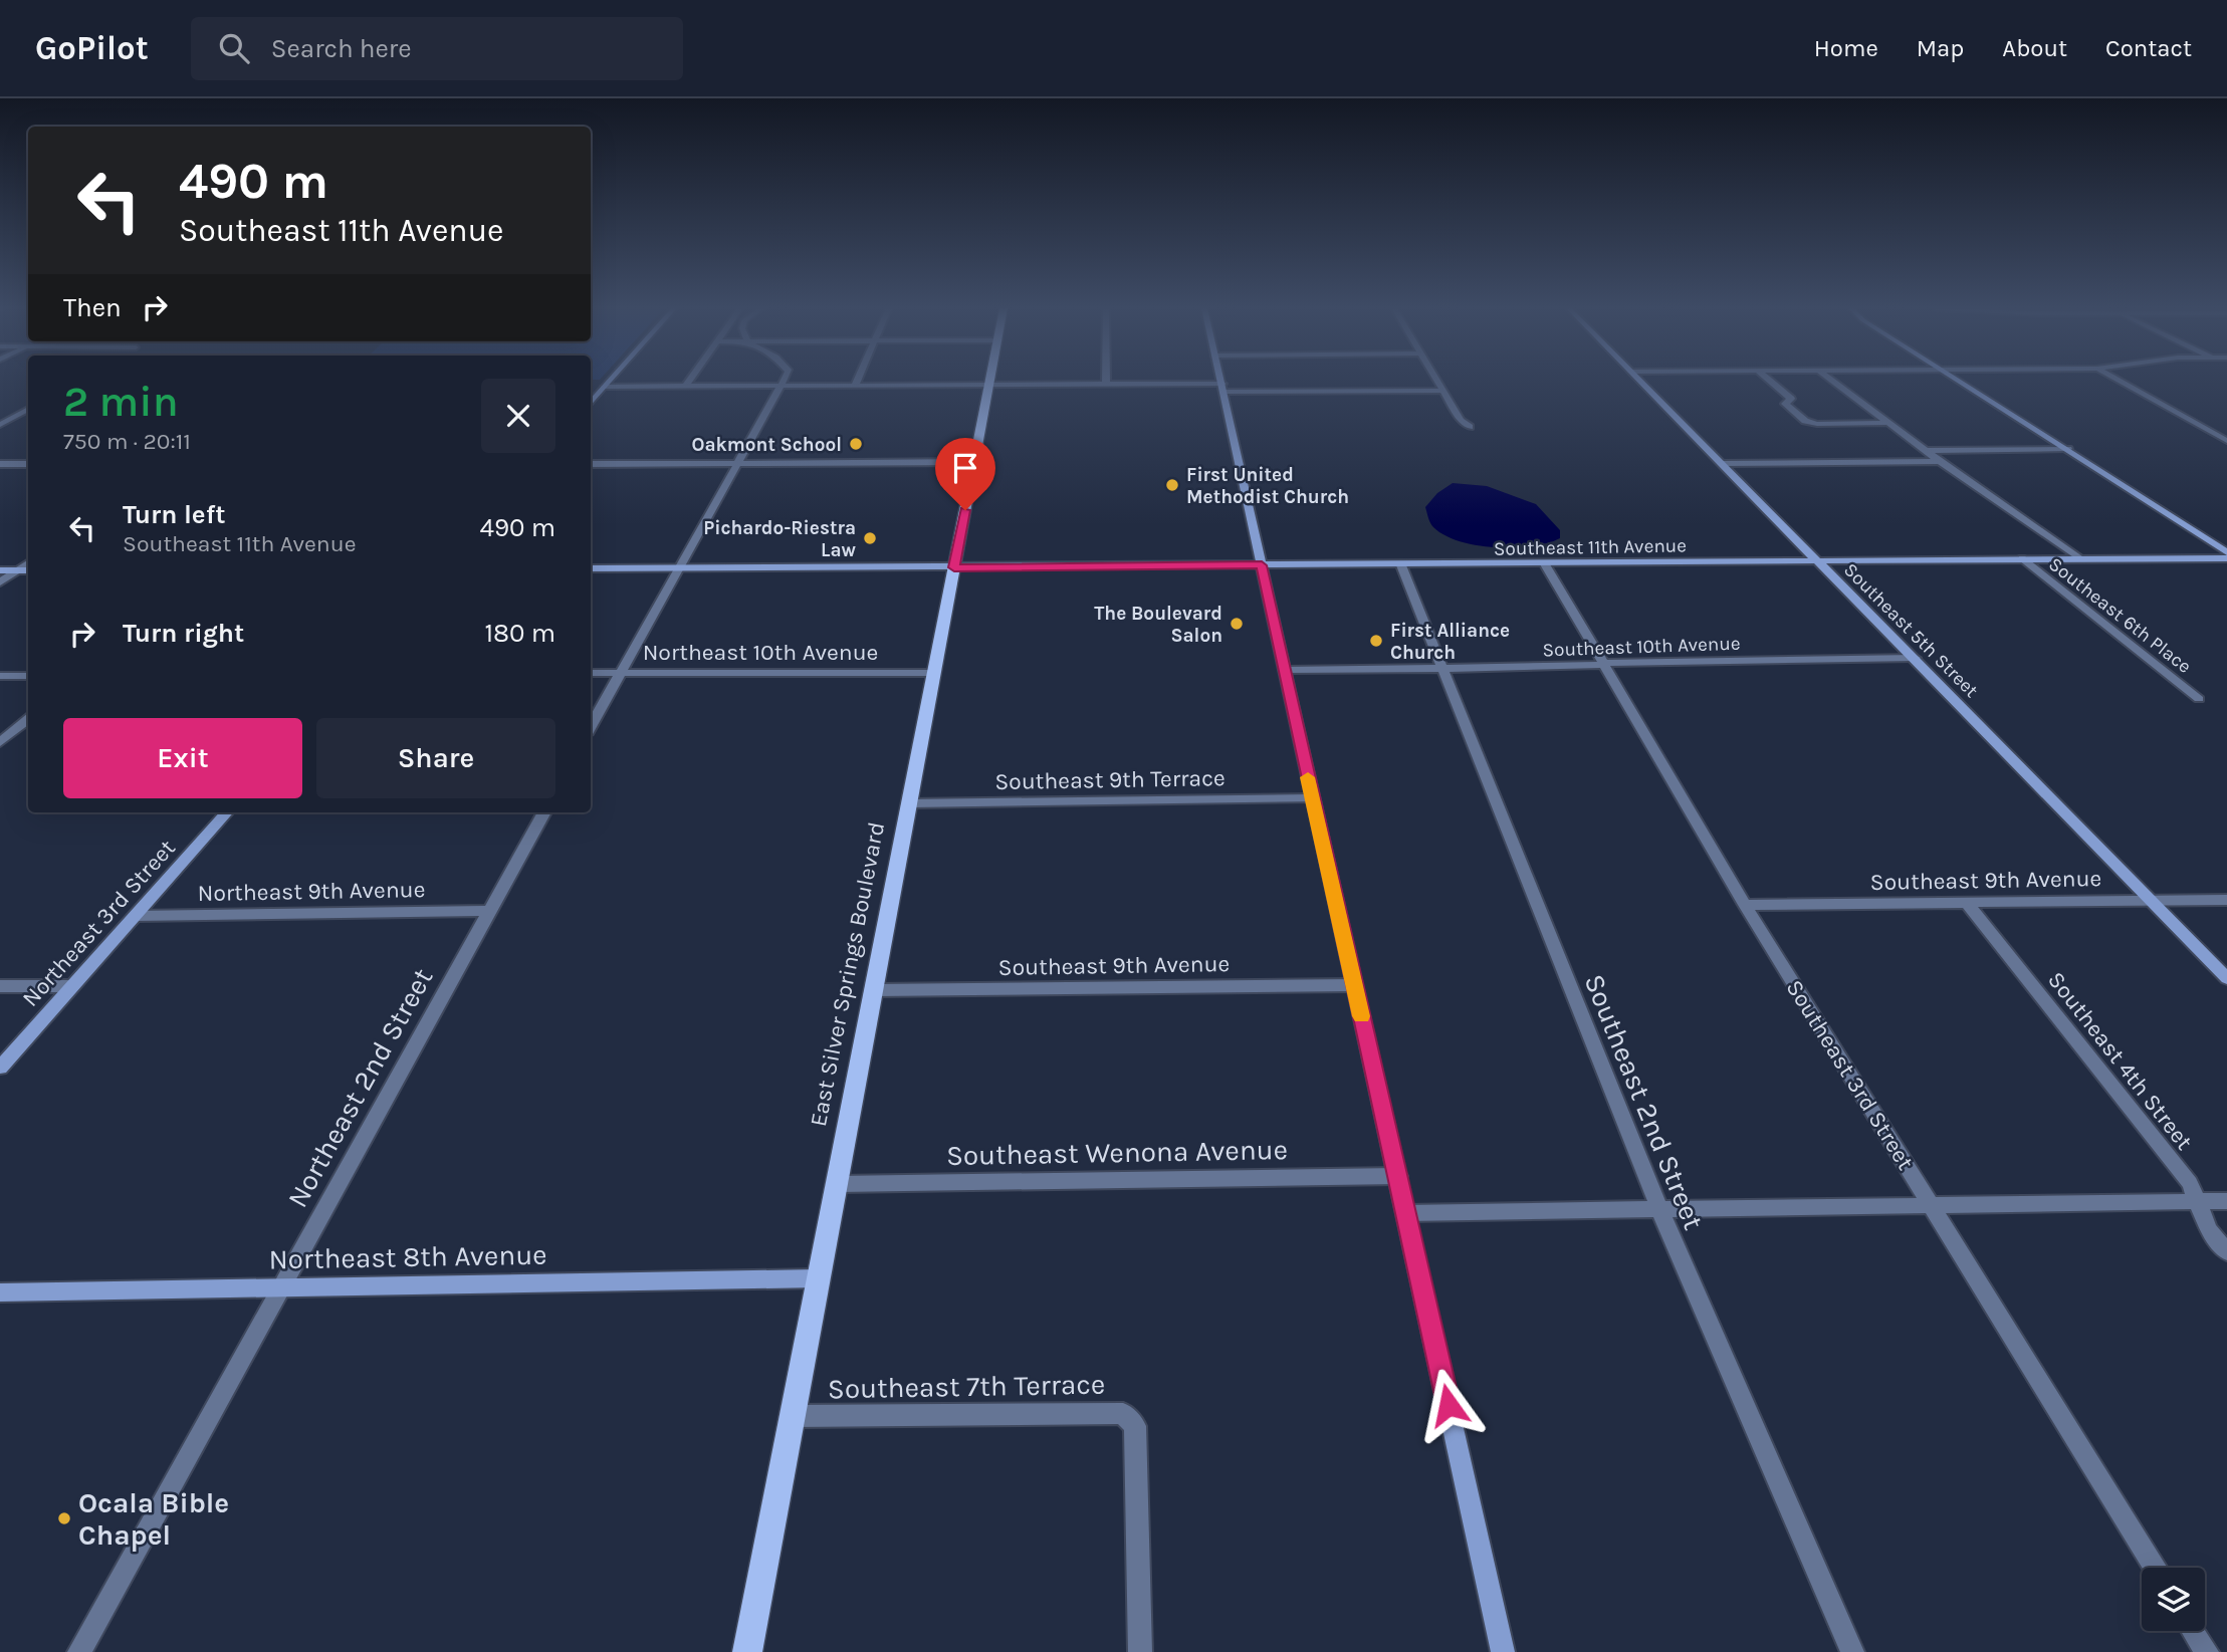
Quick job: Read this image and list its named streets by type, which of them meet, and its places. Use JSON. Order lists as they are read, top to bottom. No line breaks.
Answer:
{"streets":{"main road":["East Silver Springs Boulevard"],"street":["Southeast 11th Avenue","Southeast 6th Place","Southeast 5th Street","Southeast 10th Avenue","Northeast 10th Avenue","Southeast 9th Terrace","Southeast 9th Avenue","Northeast 9th Avenue","Northeast 3rd Street","Southeast 4th Street","Southeast 3rd Street","Northeast 2nd Street","Southeast 2nd Street","Southeast Wenona Avenue","Northeast 8th Avenue","Southeast 7th Terrace"]},"crossings":[["Southeast 11th Avenue","Southeast 6th Place"],["Southeast 11th Avenue","Southeast 5th Street"],["Southeast 11th Avenue","East Silver Springs Boulevard"],["Southeast 11th Avenue","Southeast 3rd Street"],["Southeast 11th Avenue","Southeast 2nd Street"],["Southeast 5th Street","Southeast 10th Avenue"],["Southeast 5th Street","Southeast 9th Avenue"],["Southeast 10th Avenue","Southeast 3rd Street"],["Southeast 10th Avenue","Southeast 2nd Street"],["Northeast 10th Avenue","East Silver Springs Boulevard"],["Southeast 9th Terrace","East Silver Springs Boulevard"],["Southeast 9th Avenue","East Silver Springs Boulevard"],["Southeast 9th Avenue","Southeast 4th Street"],["Southeast 9th Avenue","Southeast 3rd Street"],["Northeast 9th Avenue","Northeast 3rd Street"],["Northeast 9th Avenue","Northeast 2nd Street"],["East Silver Springs Boulevard","Southeast Wenona Avenue"],["East Silver Springs Boulevard","Northeast 8th Avenue"],["East Silver Springs Boulevard","Southeast 7th Terrace"],["Northeast 2nd Street","Northeast 8th Avenue"]],"places":["Oakmont School","First United Methodist Church","Pichardo-Riestra Law","The Boulevard Salon","First Alliance Church","Ocala Bible Chapel"],"page":{"header":"GoPilot","search":"Search here","nav":["Home","Map","About","Contact"],"turn":["490 m","Southeast 11th Avenue"],"then":"Then","heading":["2 min","750 m · 20:11"],"list":[{"name":"Turn left","note":"Southeast 11th Avenue","value":"490 m"},{"name":"Turn right","value":"180 m"}],"buttons":["Exit","Share"]}}
